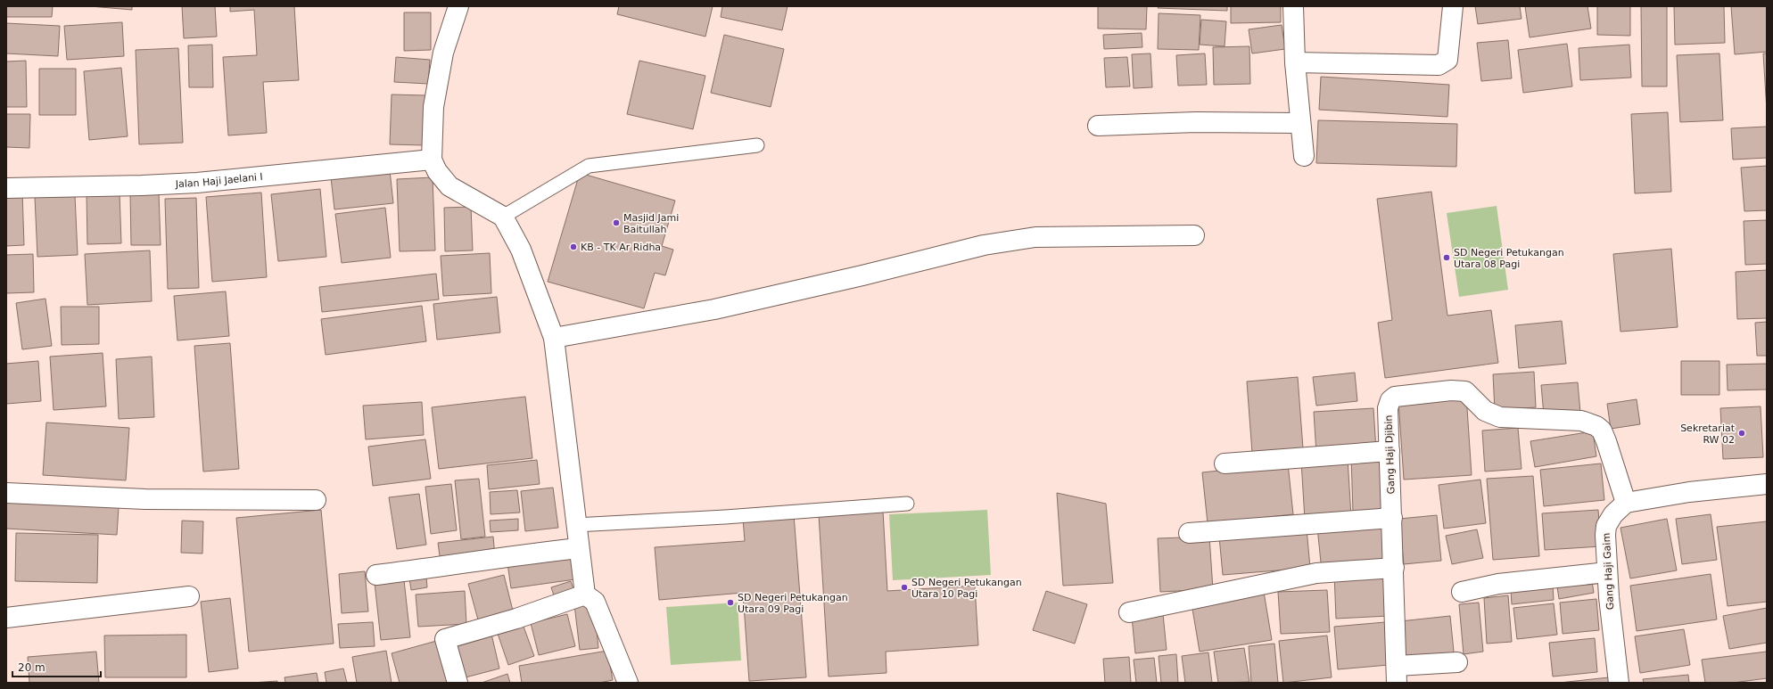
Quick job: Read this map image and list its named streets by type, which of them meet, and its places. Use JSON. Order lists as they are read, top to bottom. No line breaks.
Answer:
{"streets":{"street":["Jalan Haji Jaelani I","Gang Haji Djibin","Gang Haji Gaim"]},"crossings":[["Gang Haji Djibin","Gang Haji Gaim"]],"places":["Masjid Jami Baitullah","KB - TK Ar Ridha","SD Negeri Petukangan Utara 08 Pagi","Sekretariat RW 02","SD Negeri Petukangan Utara 10 Pagi","SD Negeri Petukangan Utara 09 Pagi"],"scale_bar":"20 m"}
